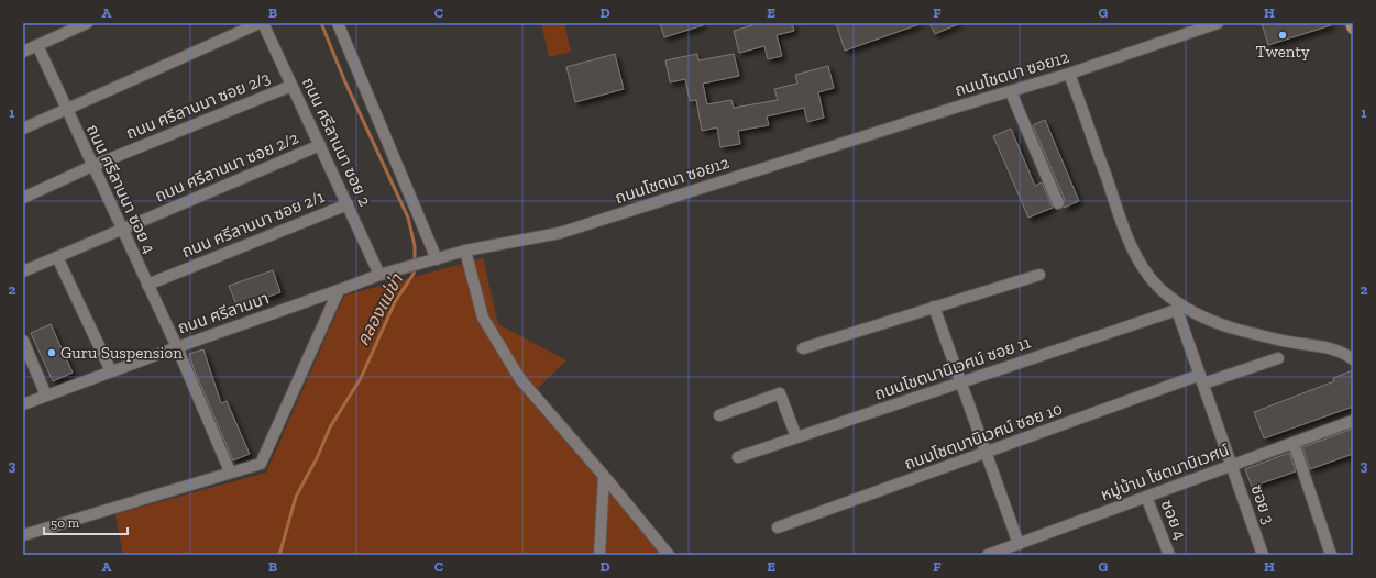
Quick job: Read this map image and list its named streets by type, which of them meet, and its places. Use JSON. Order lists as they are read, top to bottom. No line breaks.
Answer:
{"streets":{"street":["ถนนโชตนา ซอย12","ถนน ศรีลานนา ซอย 2/3","ถนน ศรีลานนา ซอย 2","ถนน ศรีลานนา ซอย 2/2","ถนน ศรีลานนา ซอย 4","ถนน ศรีลานนา ซอย 2/1","ถนน ศรีลานนา","ถนนโชตนานิเวศน์ ซอย 11","ถนนโชตนานิเวศน์ ซอย 10","หมู่บ้าน โชตนานิเวศน์","ซอย 3","ซอย 4"]},"crossings":[["ถนนโชตนา ซอย12","ถนน ศรีลานนา"],["ถนน ศรีลานนา ซอย 2/3","ถนน ศรีลานนา ซอย 2"],["ถนน ศรีลานนา ซอย 2/3","ถนน ศรีลานนา ซอย 4"],["ถนน ศรีลานนา ซอย 2","ถนน ศรีลานนา ซอย 2/2"],["ถนน ศรีลานนา ซอย 2","ถนน ศรีลานนา ซอย 2/1"],["ถนน ศรีลานนา ซอย 2","ถนน ศรีลานนา"],["ถนน ศรีลานนา ซอย 2/2","ถนน ศรีลานนา ซอย 4"],["ถนน ศรีลานนา ซอย 4","ถนน ศรีลานนา ซอย 2/1"],["ถนน ศรีลานนา ซอย 4","ถนน ศรีลานนา"],["ถนนโชตนานิเวศน์ ซอย 11","ซอย 3"],["ถนนโชตนานิเวศน์ ซอย 10","ซอย 3"],["หมู่บ้าน โชตนานิเวศน์","ซอย 3"],["หมู่บ้าน โชตนานิเวศน์","ซอย 4"]],"water":["คลองแม่ข่า"],"places":["Twenty","Guru Suspension"],"scale_bar":"50 m","grid":{"columns":["A","B","C","D","E","F","G","H"],"rows":["1","2","3"]}}
